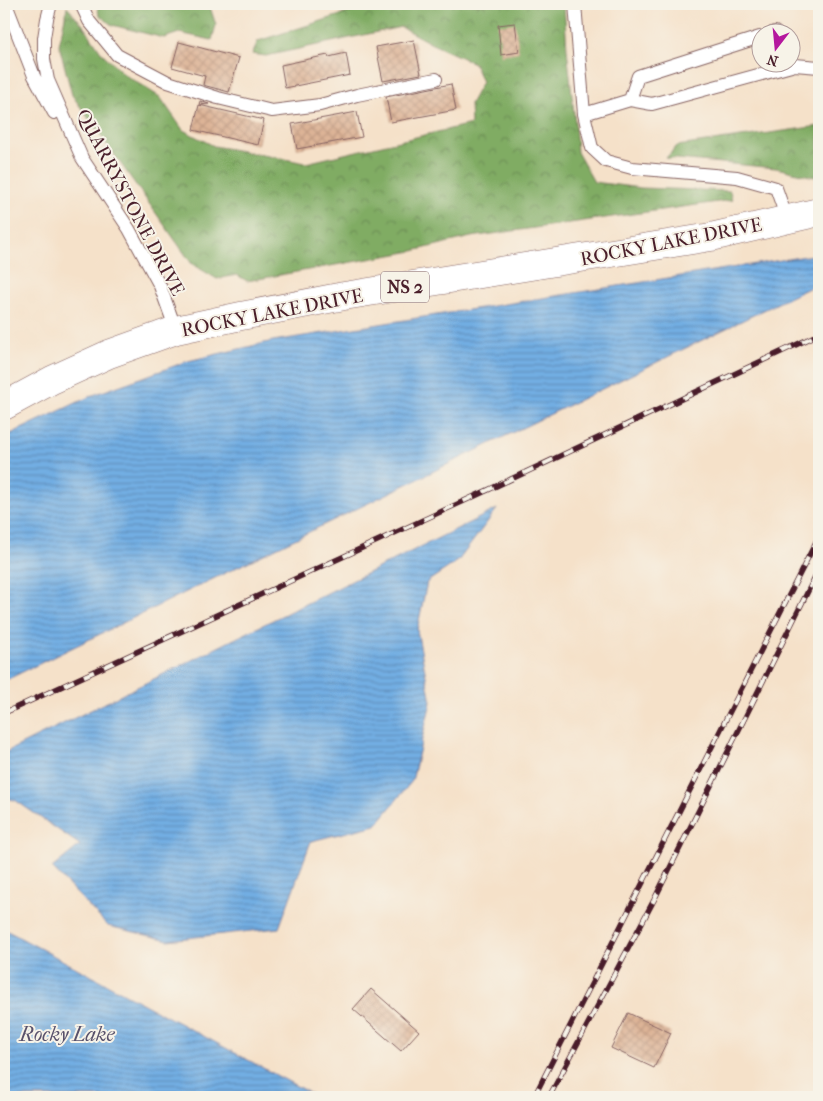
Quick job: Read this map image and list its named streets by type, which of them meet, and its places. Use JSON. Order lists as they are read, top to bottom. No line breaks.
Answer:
{"streets":{"main road":["ROCKY LAKE DRIVE","NS 2"],"lane":["QUARRYSTONE DRIVE"]},"crossings":[["QUARRYSTONE DRIVE","ROCKY LAKE DRIVE"]],"water":["Rocky Lake"],"north":"bottom"}
